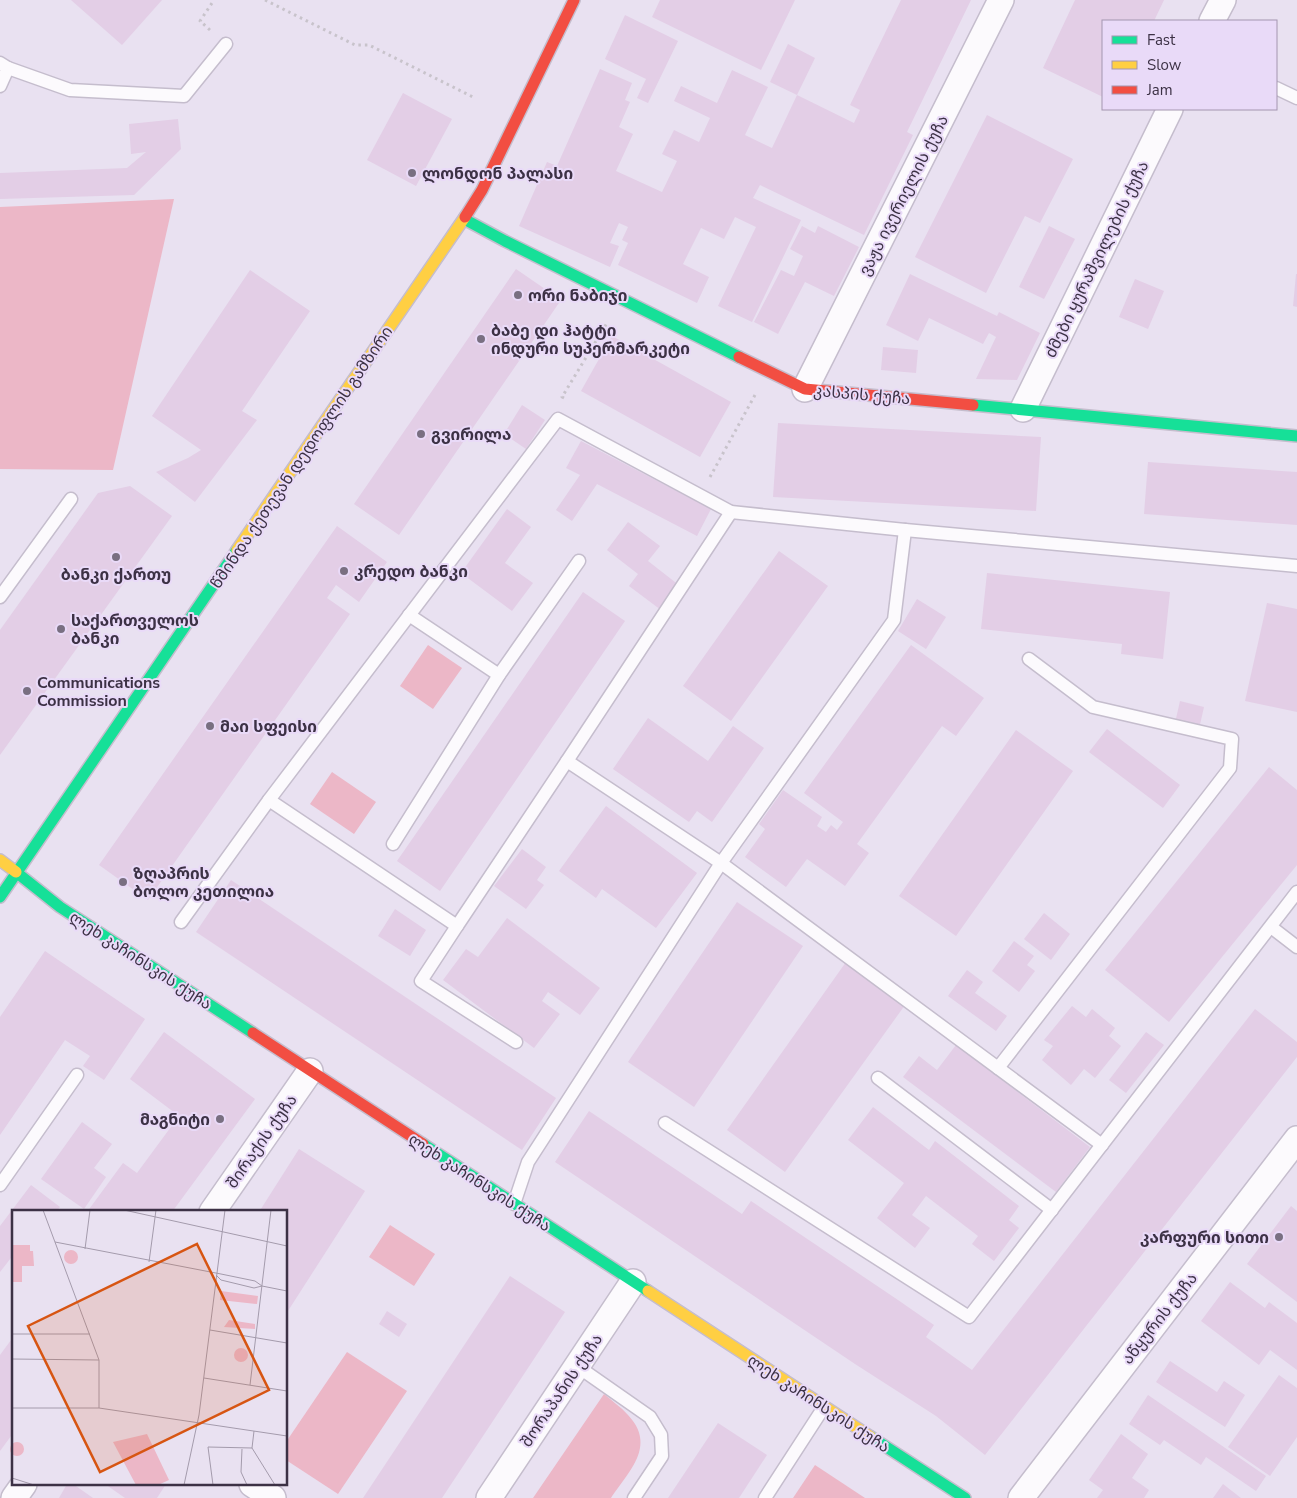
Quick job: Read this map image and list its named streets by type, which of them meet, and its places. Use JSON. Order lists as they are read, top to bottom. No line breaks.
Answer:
{"streets":{"main road":["კასპის ქუჩა","წმინდა ქეთევან დედოფლის გამზირი","ლეხ კაჩინსკის ქუჩა"],"street":["ვაჟა ივერიელის ქუჩა","ძმები ყურაშვილების ქუჩა","შირაქის ქუჩა","აწყურის ქუჩა","შორაპანის ქუჩა"]},"crossings":[["ვაჟა ივერიელის ქუჩა","კასპის ქუჩა"],["ძმები ყურაშვილების ქუჩა","კასპის ქუჩა"],["კასპის ქუჩა","წმინდა ქეთევან დედოფლის გამზირი"],["წმინდა ქეთევან დედოფლის გამზირი","ლეხ კაჩინსკის ქუჩა"],["ლეხ კაჩინსკის ქუჩა","შირაქის ქუჩა"],["ლეხ კაჩინსკის ქუჩა","შორაპანის ქუჩა"]],"places":["ლონდონ პალასი","ორი ნაბიჯი","ბაბე დი ჰატტი ინდური სუპერმარკეტი","გვირილა","ბანკი ქართუ","კრედო ბანკი","საქართველოს ბანკი","Communications Commission","მაი სფეისი","ზღაპრის ბოლო კეთილია","მაგნიტი","კარფური სითი"],"legend":["Fast","Slow","Jam"]}
